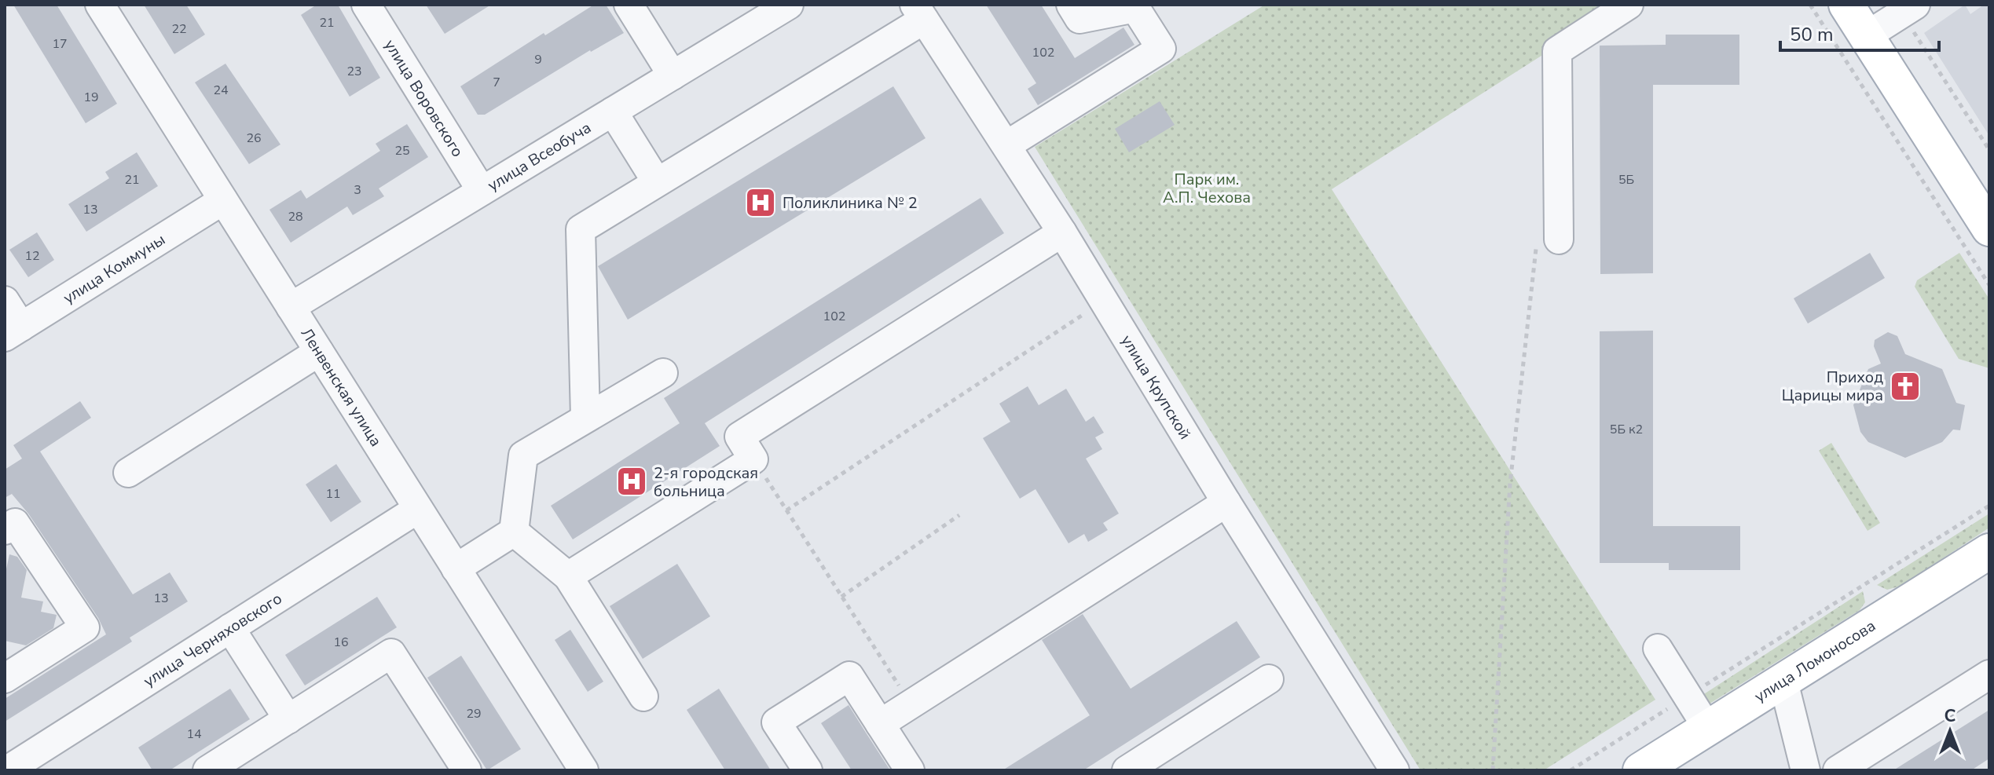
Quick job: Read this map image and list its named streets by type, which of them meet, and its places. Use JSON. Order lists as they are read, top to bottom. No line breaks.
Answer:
{"streets":{"main road":["улица Ломоносова"],"street":["улица Воровского","улица Всеобуча","улица Коммуны","улица Крупской","Ленвенская улица","улица Черняховского"]},"crossings":[["улица Воровского","улица Всеобуча"],["улица Всеобуча","Ленвенская улица"],["улица Коммуны","Ленвенская улица"],["Ленвенская улица","улица Черняховского"]],"parks":["Парк им. А.П. Чехова"],"places":{"hospital":["Поликлиника № 2","2-я городская больница"],"church":["Приход Царицы мира"]},"house_numbers":["21","22","17","102","9","23","7","24","19","26","25","21","5Б","3","13","28","12","102","5Б к2","11","13","16","29","14"],"scale_bar":"50 m","north":"top"}
